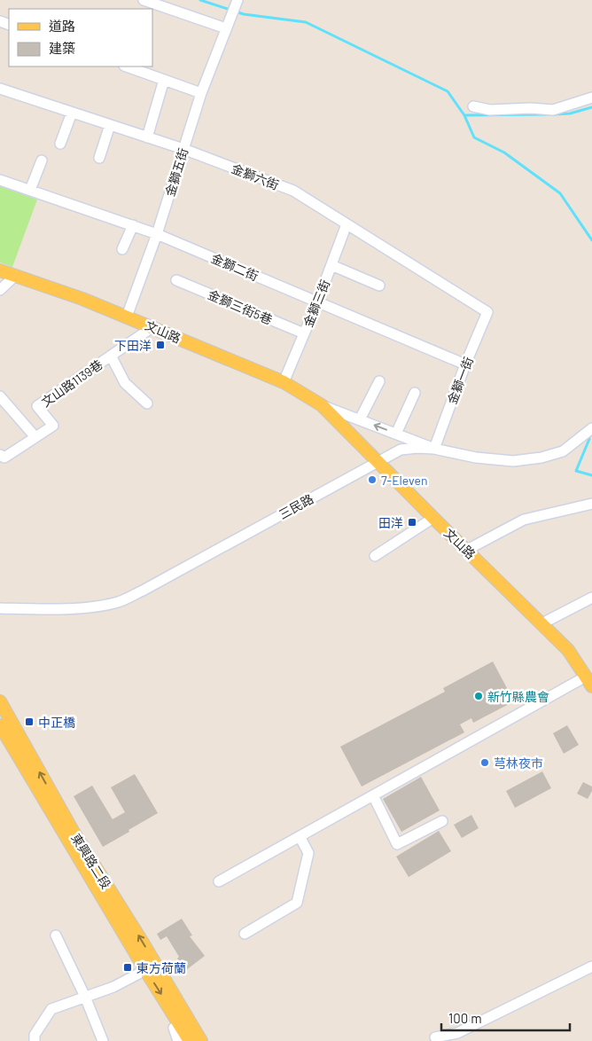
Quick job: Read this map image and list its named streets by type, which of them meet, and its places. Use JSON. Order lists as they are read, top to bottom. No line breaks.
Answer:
{"streets":{"main road":["文山路","東興路二段"],"street":["金獅五街","金獅六街","金獅二街","金獅三街","金獅三街5巷","金獅一街","文山路1139巷","三民路"]},"crossings":[["金獅五街","金獅六街"],["金獅五街","金獅二街"],["金獅五街","文山路"],["金獅六街","金獅三街"],["金獅六街","金獅一街"],["金獅二街","金獅三街"],["金獅二街","金獅一街"],["金獅三街","金獅三街5巷"],["金獅三街","文山路"],["文山路","金獅一街"],["文山路","文山路1139巷"],["文山路","三民路"],["金獅一街","三民路"]],"places":{"transit":["下田洋","田洋","中正橋","東方荷蘭"],"other":["7-Eleven","新竹縣農會","芎林夜市"]},"legend":["道路","建築"],"scale_bar":"100 m"}
